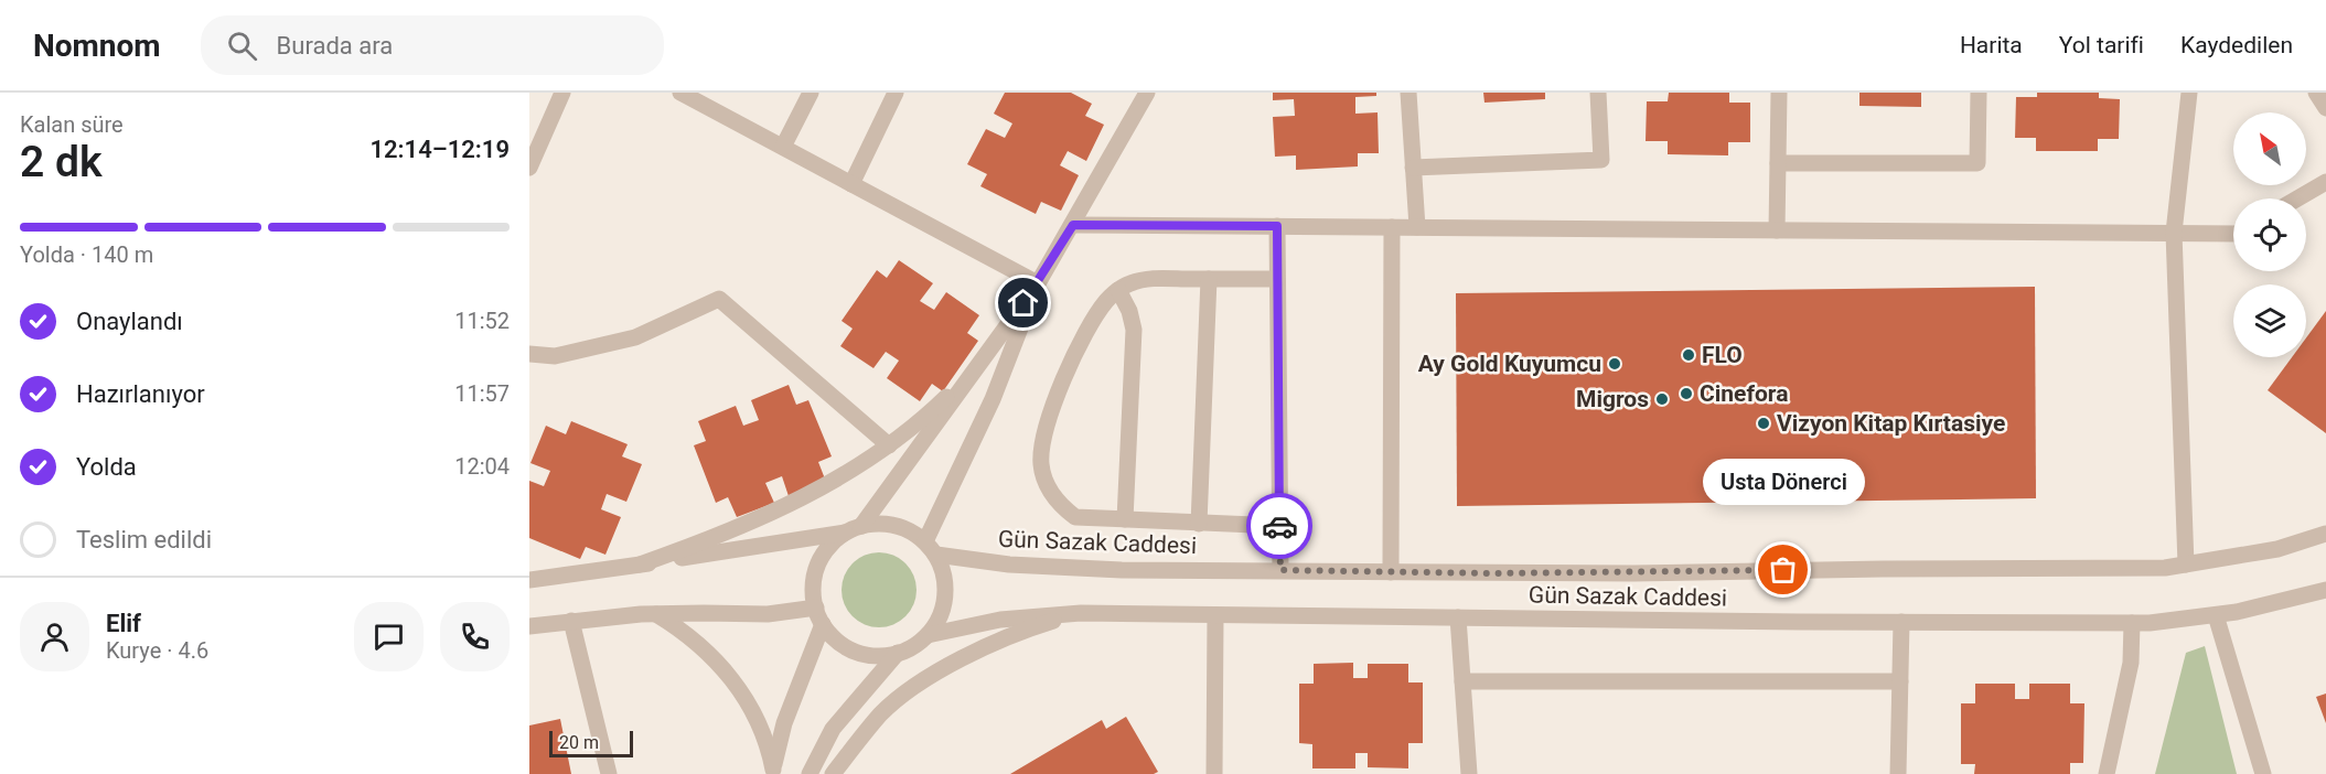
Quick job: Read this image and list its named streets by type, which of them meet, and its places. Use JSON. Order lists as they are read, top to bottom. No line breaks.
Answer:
{"streets":{"street":["Gün Sazak Caddesi"]},"places":["FLO","Ay Gold Kuyumcu","Cinefora","Migros","Vizyon Kitap Kırtasiye","Usta Dönerci"],"scale_bar":"20 m","north":"top left","page":{"header":"Nomnom","search":"Burada ara","nav":["Harita","Yol tarifi","Kaydedilen"],"heading":["2 dk","Kalan süre","12:14–12:19"],"panel":["Elif","Kurye · 4.6"],"bar":"Yolda · 140 m","list":[["Onaylandı","11:52"],["Hazırlanıyor","11:57"],["Yolda","12:04"],"Teslim edildi"],"bubble":"Usta Dönerci","scale":"20 m"}}
